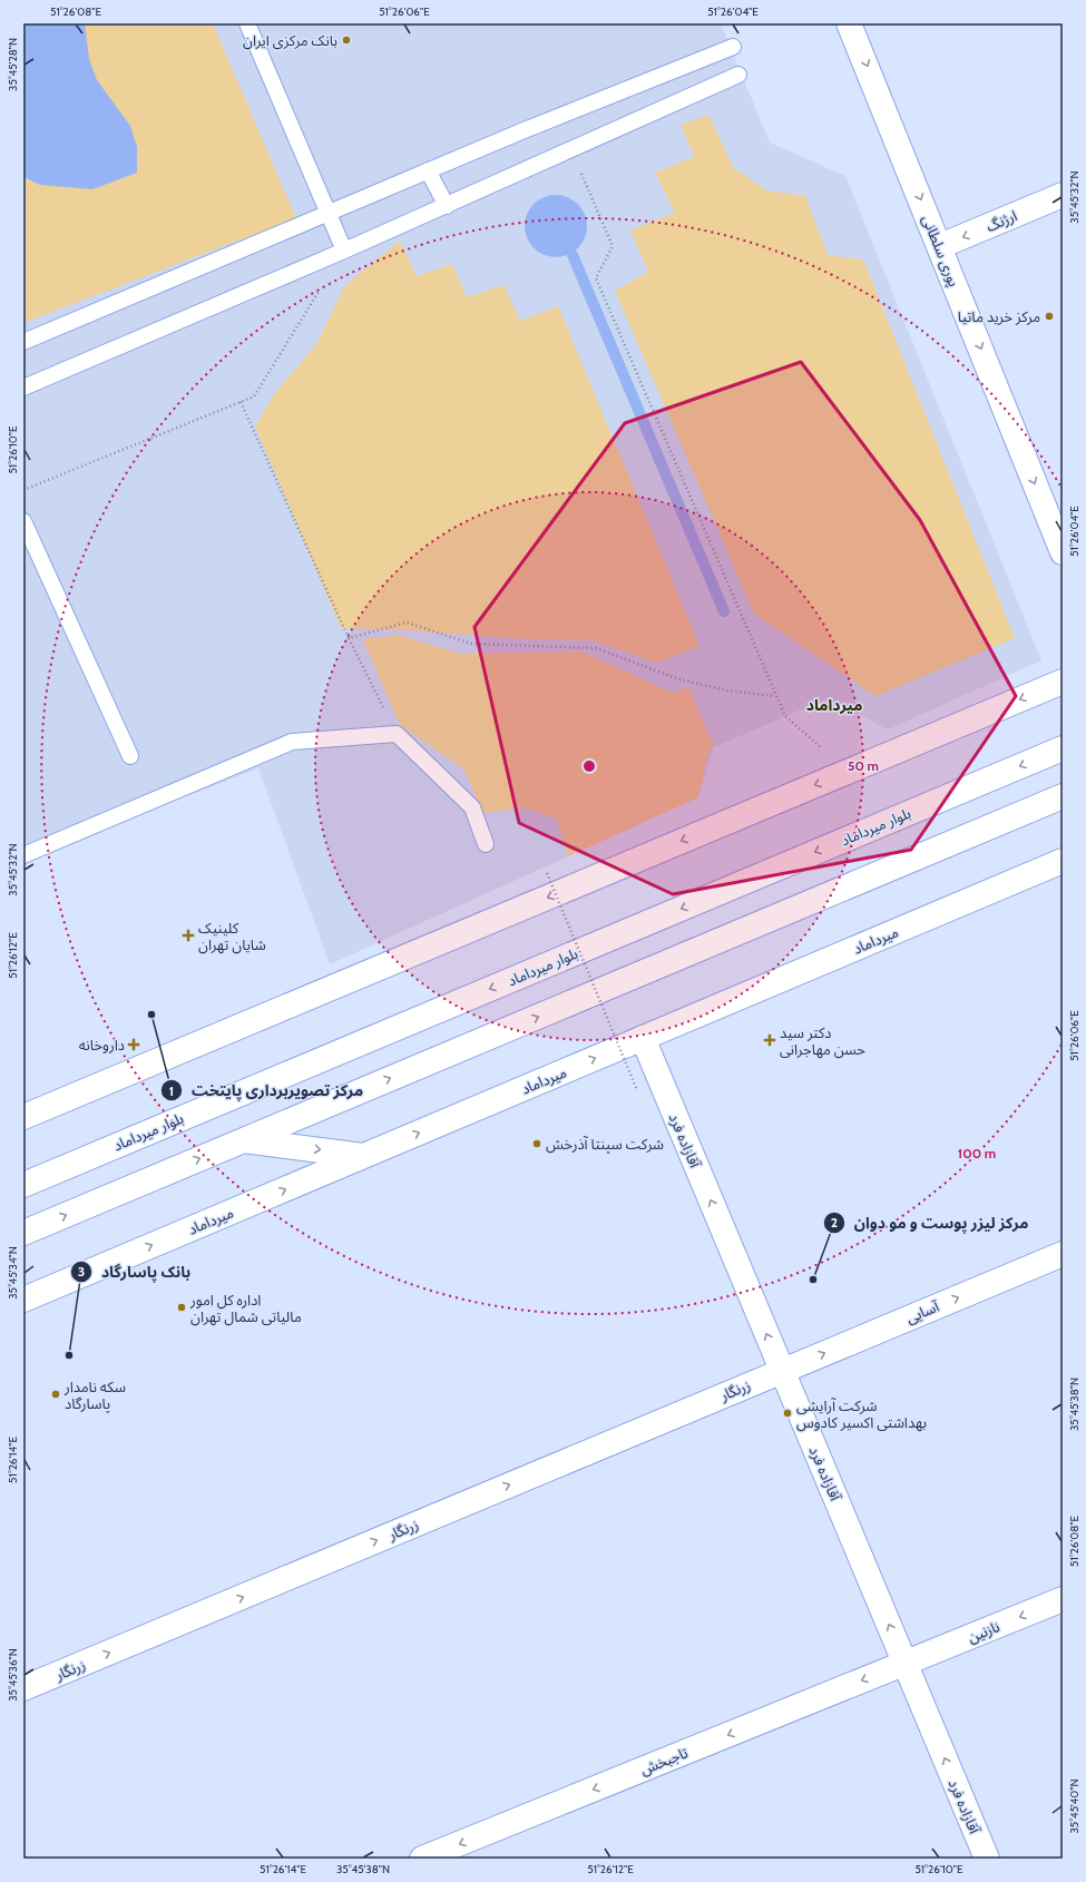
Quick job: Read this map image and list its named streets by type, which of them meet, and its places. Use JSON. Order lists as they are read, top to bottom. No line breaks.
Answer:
{"streets":{"main road":["ارژنگ","پوری سلطانی","بلوار میرداماد","میرداماد","آقازاده فرد","آسایی","زرنگار","نازنین","تاجبخش"]},"crossings":[["ارژنگ","پوری سلطانی"],["میرداماد","آقازاده فرد"],["آقازاده فرد","آسایی"],["آقازاده فرد","زرنگار"],["آقازاده فرد","نازنین"],["آقازاده فرد","تاجبخش"],["آسایی","زرنگار"],["نازنین","تاجبخش"]],"one_way":["ارژنگ","پوری سلطانی","آقازاده فرد","آسایی","زرنگار","نازنین","تاجبخش"],"districts":["میرداماد"],"places":{"other":["بانک مرکزی ایران","مرکز خرید ماتیا","مرکز تصویربرداری پایتخت","شرکت سپنتا آذرخش","مرکز لیزر پوست و مو دوان","اداره کل امور مالیاتی شمال تهران","بانک پاسارگاد","سکه نامدار پاسارگاد","شرکت آرایشی بهداشتی اکسیر کادوس"],"health":["کلینیک شایان تهران","دکتر سید حسن مهاجرانی","داروخانه"]},"coordinates":["51°26'08\"E","51°26'06\"E","51°26'04\"E","35°45'28\"N","35°45'32\"N","51°26'10\"E","51°26'12\"E","35°45'34\"N","35°45'38\"N","51°26'14\"E","35°45'36\"N","35°45'40\"N"],"rings":["50 m","100 m"]}
